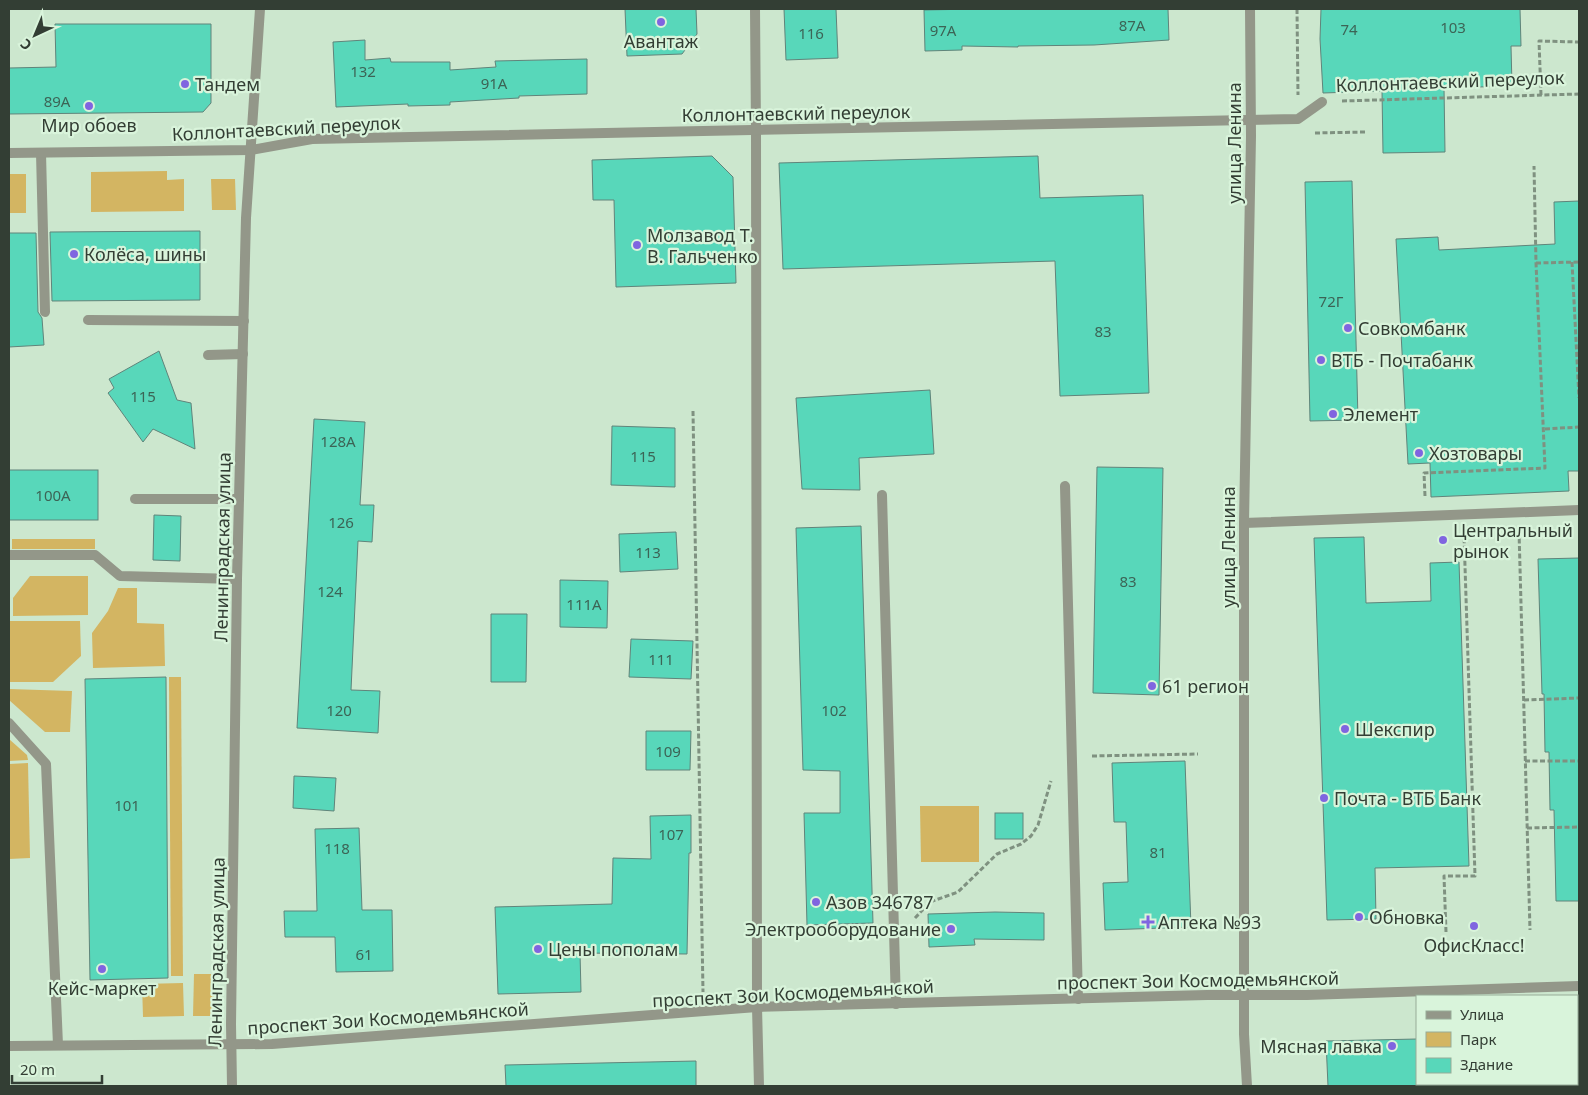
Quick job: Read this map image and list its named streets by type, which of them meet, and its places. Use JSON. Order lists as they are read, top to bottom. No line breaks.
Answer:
{"streets":{"street":["Коллонтаевский переулок","улица Ленина","Ленинградская улица","проспект Зои Космодемьянской"]},"crossings":[["Коллонтаевский переулок","улица Ленина"],["Коллонтаевский переулок","Ленинградская улица"],["улица Ленина","проспект Зои Космодемьянской"],["Ленинградская улица","проспект Зои Космодемьянской"]],"places":{"other":["Авантаж","Тандем","Мир обоев","Молзавод Т. В. Гальченко","Колёса, шины","Совкомбанк","ВТБ - Почтабанк","Элемент","Хозтовары","Центральный рынок","61 регион","Шекспир","Почта - ВТБ Банк","Азов 346787","Обновка","ОфисКласс!","Электрооборудование","Цены пополам","Кейс-маркет","Мясная лавка"],"health":["Аптека №93"]},"house_numbers":["87А","103","74","97А","116","132","91А","89А","72Г","83","115","128А","115","100А","126","113","83","124","111А","111","120","102","109","101","107","118","81","61"],"legend":["Улица","Парк","Здание"],"scale_bar":"20 m","north":"bottom left"}
